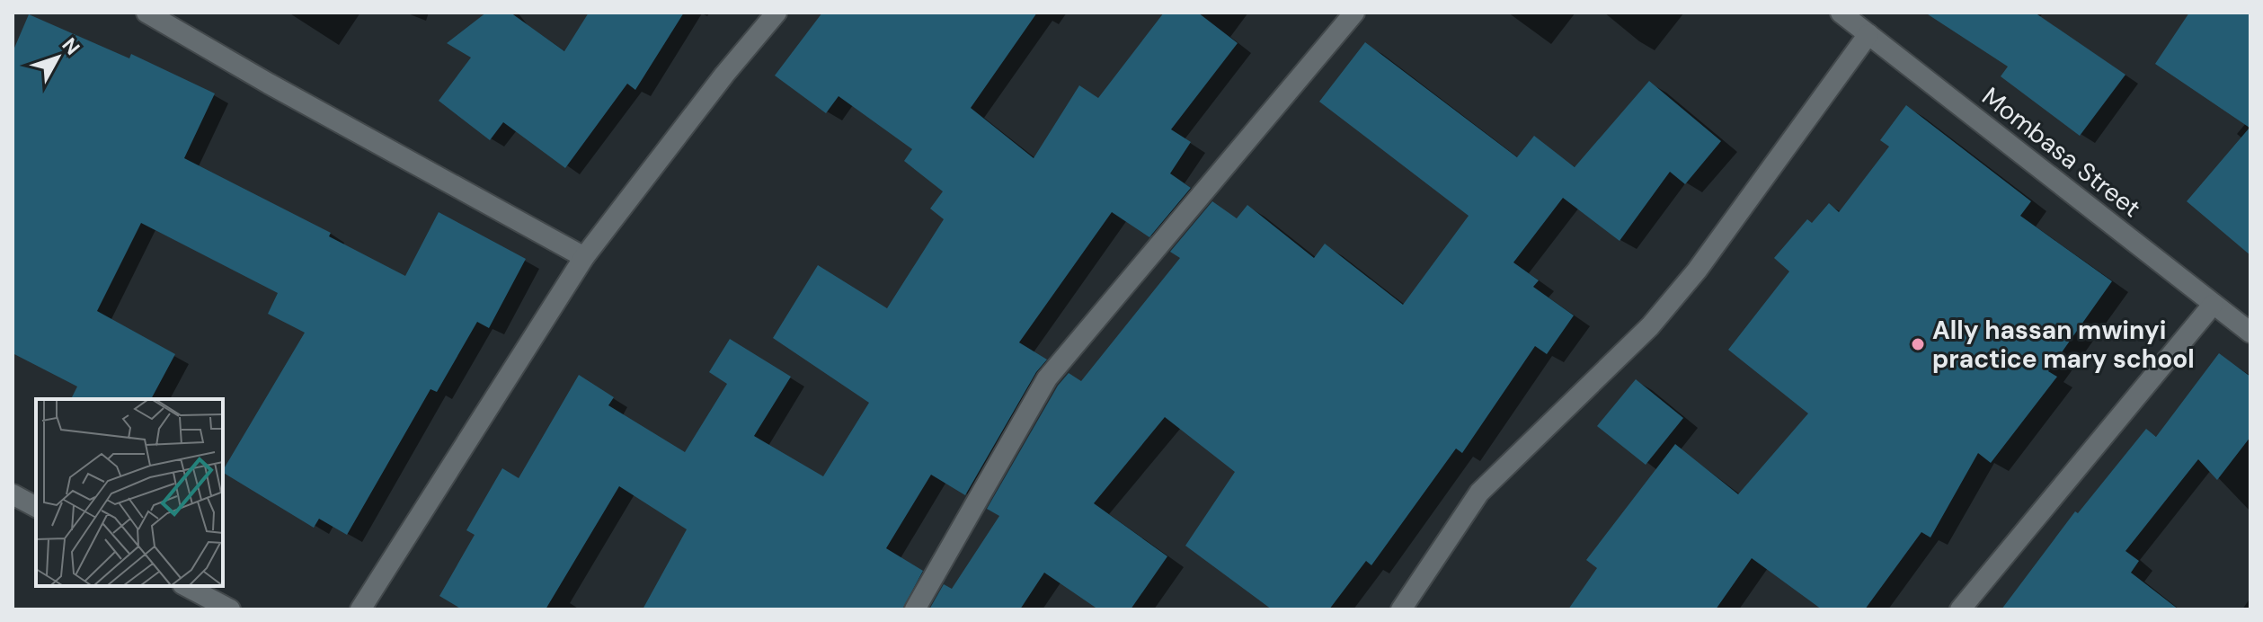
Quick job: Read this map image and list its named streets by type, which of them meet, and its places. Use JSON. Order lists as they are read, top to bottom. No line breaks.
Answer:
{"streets":{"street":["Mombasa Street"]},"places":["Ally hassan mwinyi practice mary school"],"north":"top right"}
